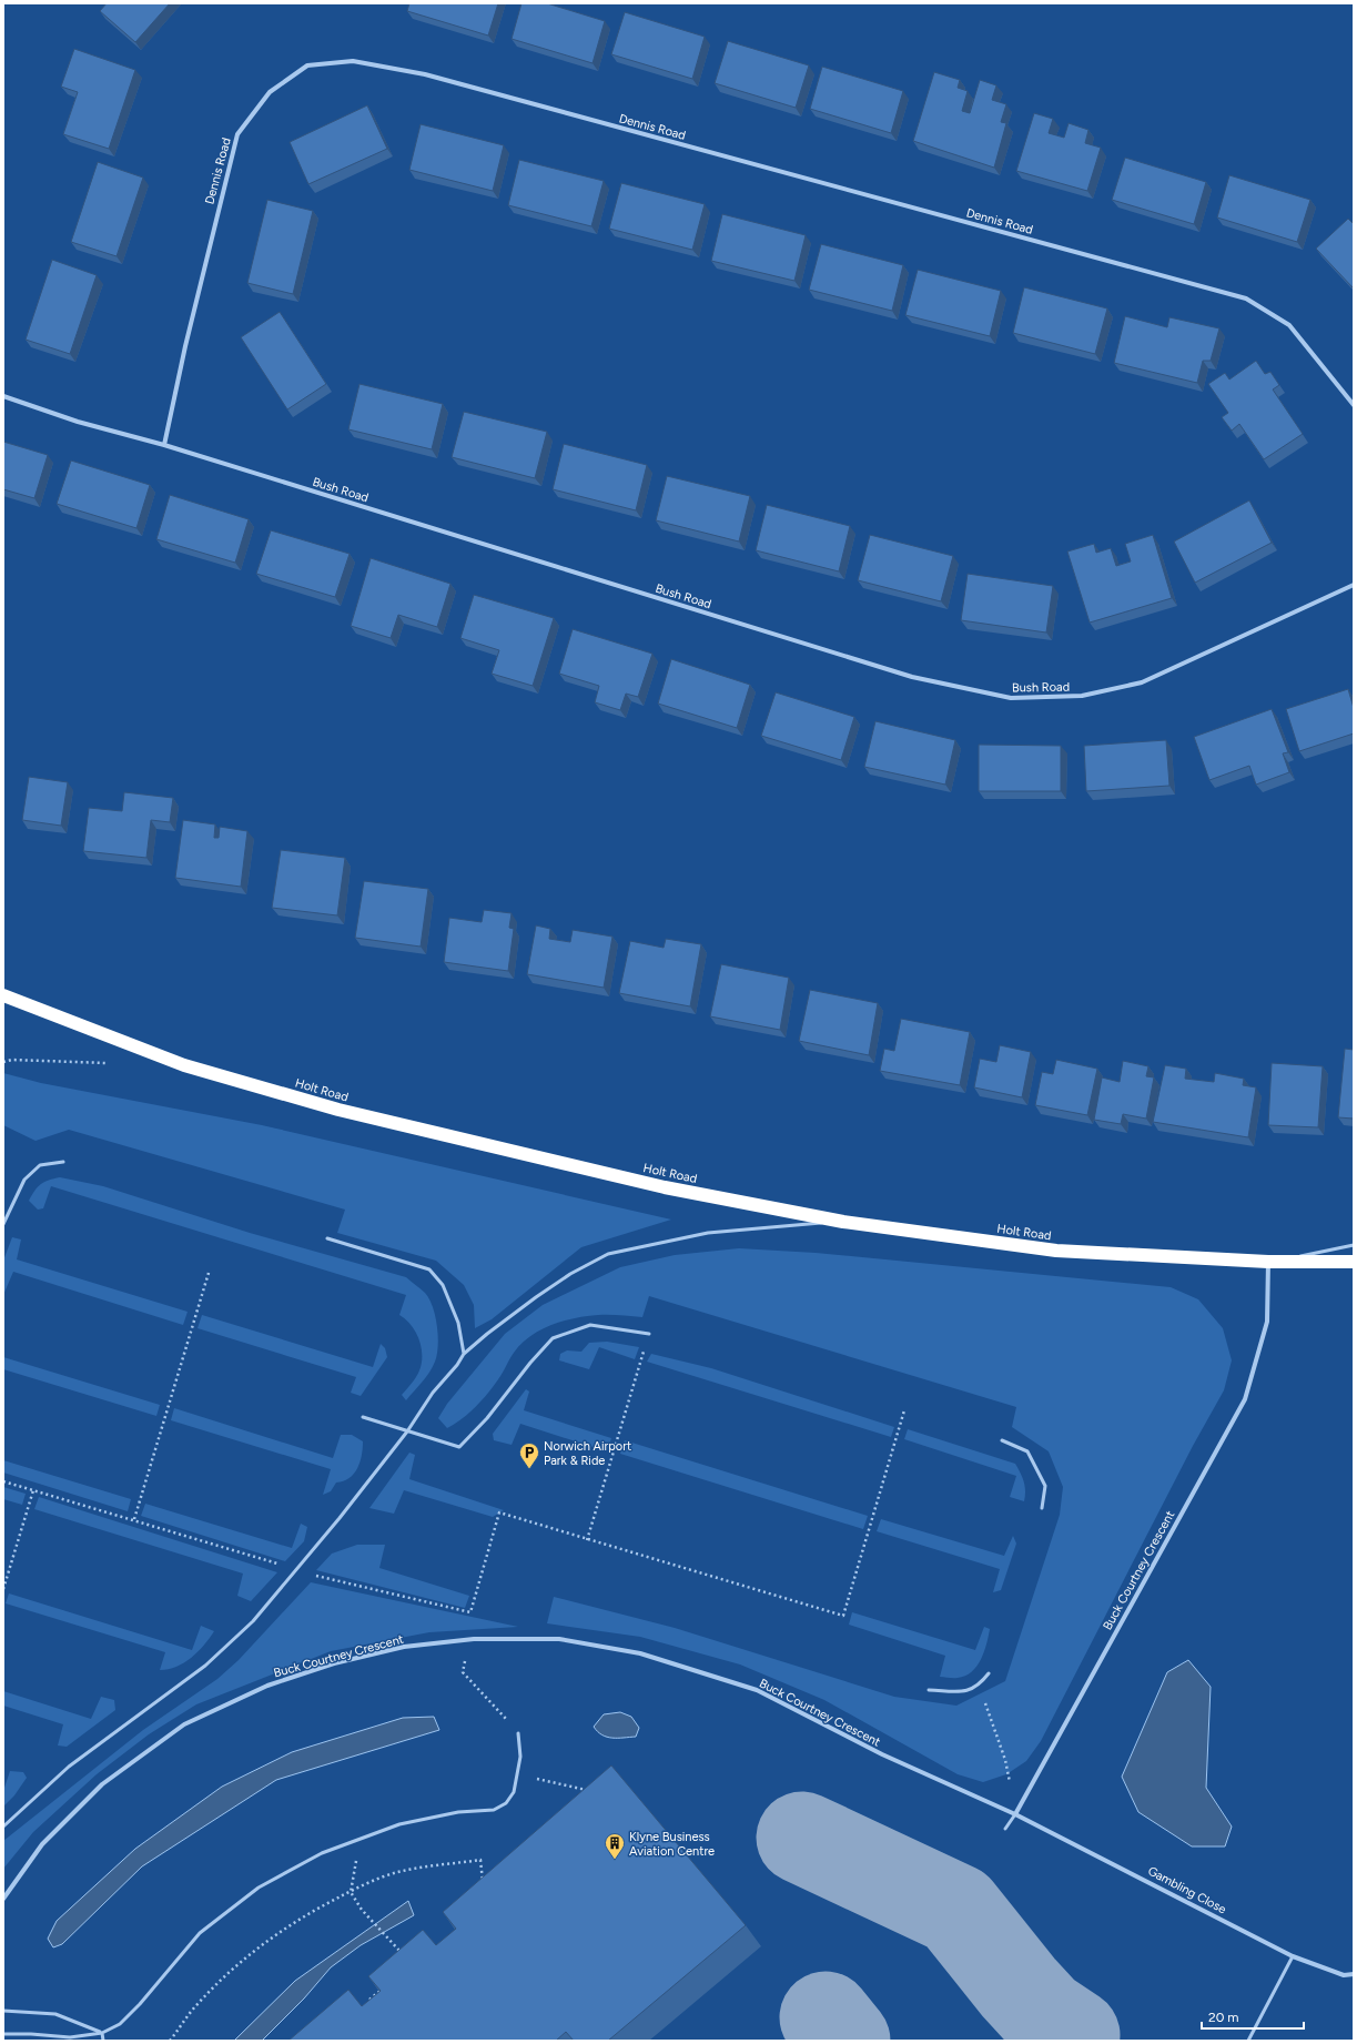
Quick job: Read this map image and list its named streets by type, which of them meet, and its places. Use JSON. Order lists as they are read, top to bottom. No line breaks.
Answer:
{"streets":{"highway":["Holt Road"],"street":["Dennis Road","Bush Road","Buck Courtney Crescent","Gambling Close"]},"crossings":[["Dennis Road","Bush Road"],["Holt Road","Buck Courtney Crescent"],["Buck Courtney Crescent","Gambling Close"]],"places":{"parking":["Norwich Airport Park & Ride"],"building":["Klyne Business Aviation Centre"]},"scale_bar":"20 m"}
